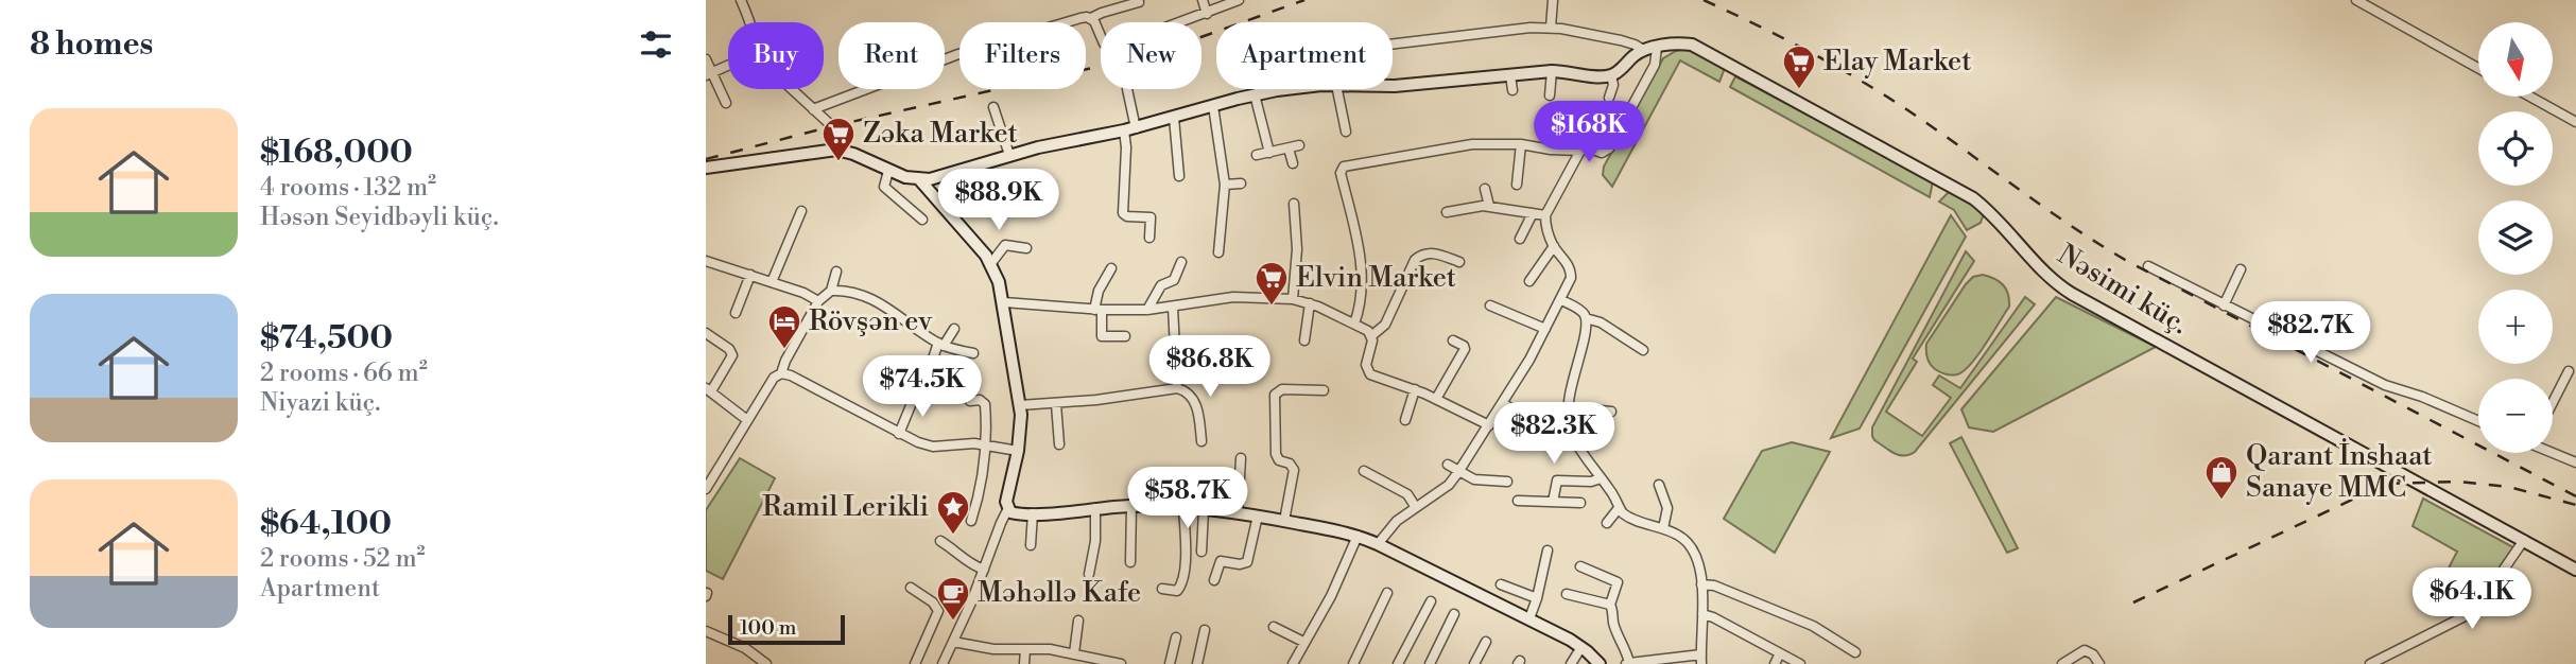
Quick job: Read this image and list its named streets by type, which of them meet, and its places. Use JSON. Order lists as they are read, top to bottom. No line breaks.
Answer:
{"streets":{"street":["Nəsimi küç."]},"places":{"supermarket":["Elay Market","Zəka Market","Elvin Market"],"hotel":["Rövşən ev"],"shop":["Qarant İnshaat Sanaye MMC"],"place":["Ramil Lerikli"],"cafe":["Məhəllə Kafe"]},"scale_bar":"100 m","north":"bottom","page":{"heading":"8 homes","map_buttons":["+","−"],"chip":["Buy","Rent","Filters","New","Apartment"],"list":[{"name":"$168,000","note":"4 rooms · 132 m² · Həsən Seyidbəyli küç."},{"name":"$74,500","note":"2 rooms · 66 m² · Niyazi küç."},{"name":"$64,100","note":"2 rooms · 52 m² · Apartment"}],"price":["$168K","$88.9K","$82.7K","$86.8K","$74.5K","$82.3K","$58.7K","$64.1K"],"scale":"100 m"}}
